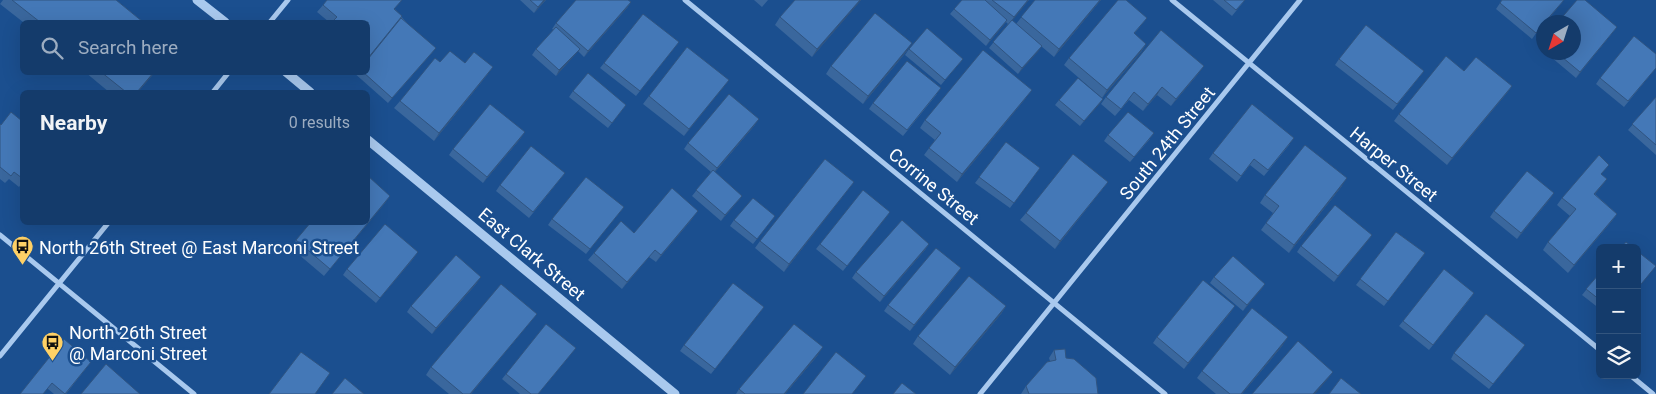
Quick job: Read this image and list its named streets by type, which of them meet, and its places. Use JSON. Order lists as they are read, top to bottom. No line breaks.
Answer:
{"streets":{"street":["South 24th Street","Harper Street","Corrine Street","East Clark Street"]},"crossings":[["South 24th Street","Harper Street"],["South 24th Street","Corrine Street"]],"places":{"bus stop":["North 26th Street @ East Marconi Street","North 26th Street @ Marconi Street"]},"north":"bottom left","page":{"search":"Search here","heading":["Nearby","0 results"],"map_buttons":["+","−"]}}
